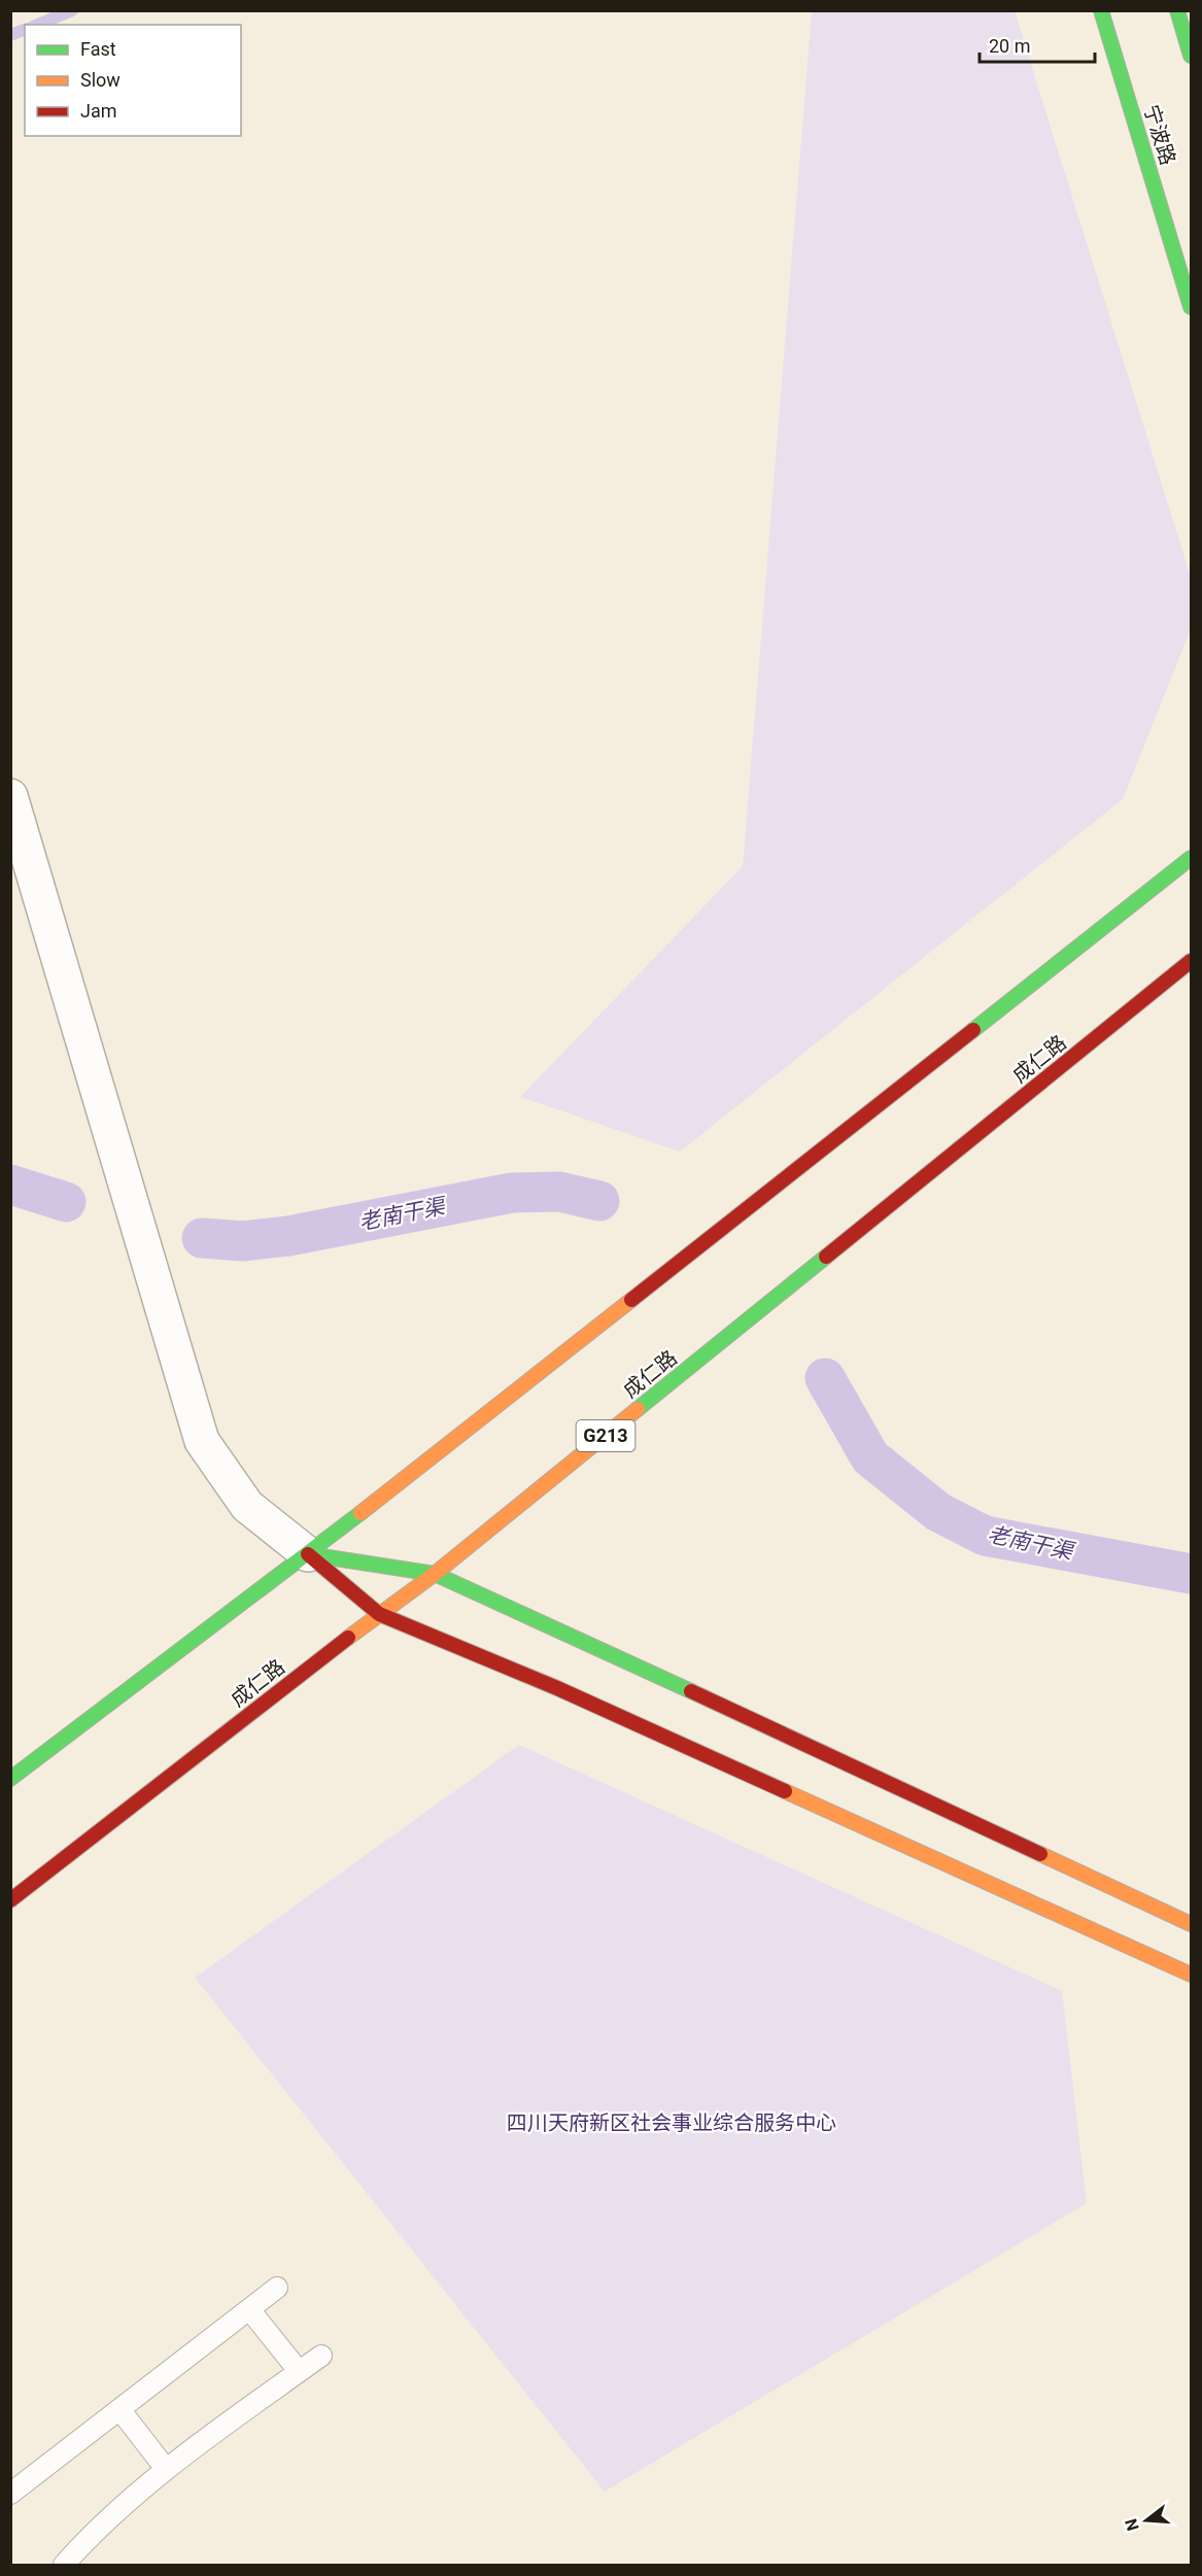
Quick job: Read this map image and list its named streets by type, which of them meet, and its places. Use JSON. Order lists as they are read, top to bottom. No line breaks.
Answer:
{"streets":{"main road":["宁波路","成仁路","G213"]},"water":["老南干渠"],"parks":["四川天府新区社会事业综合服务中心"],"legend":["Fast","Slow","Jam"],"scale_bar":"20 m","north":"left"}
